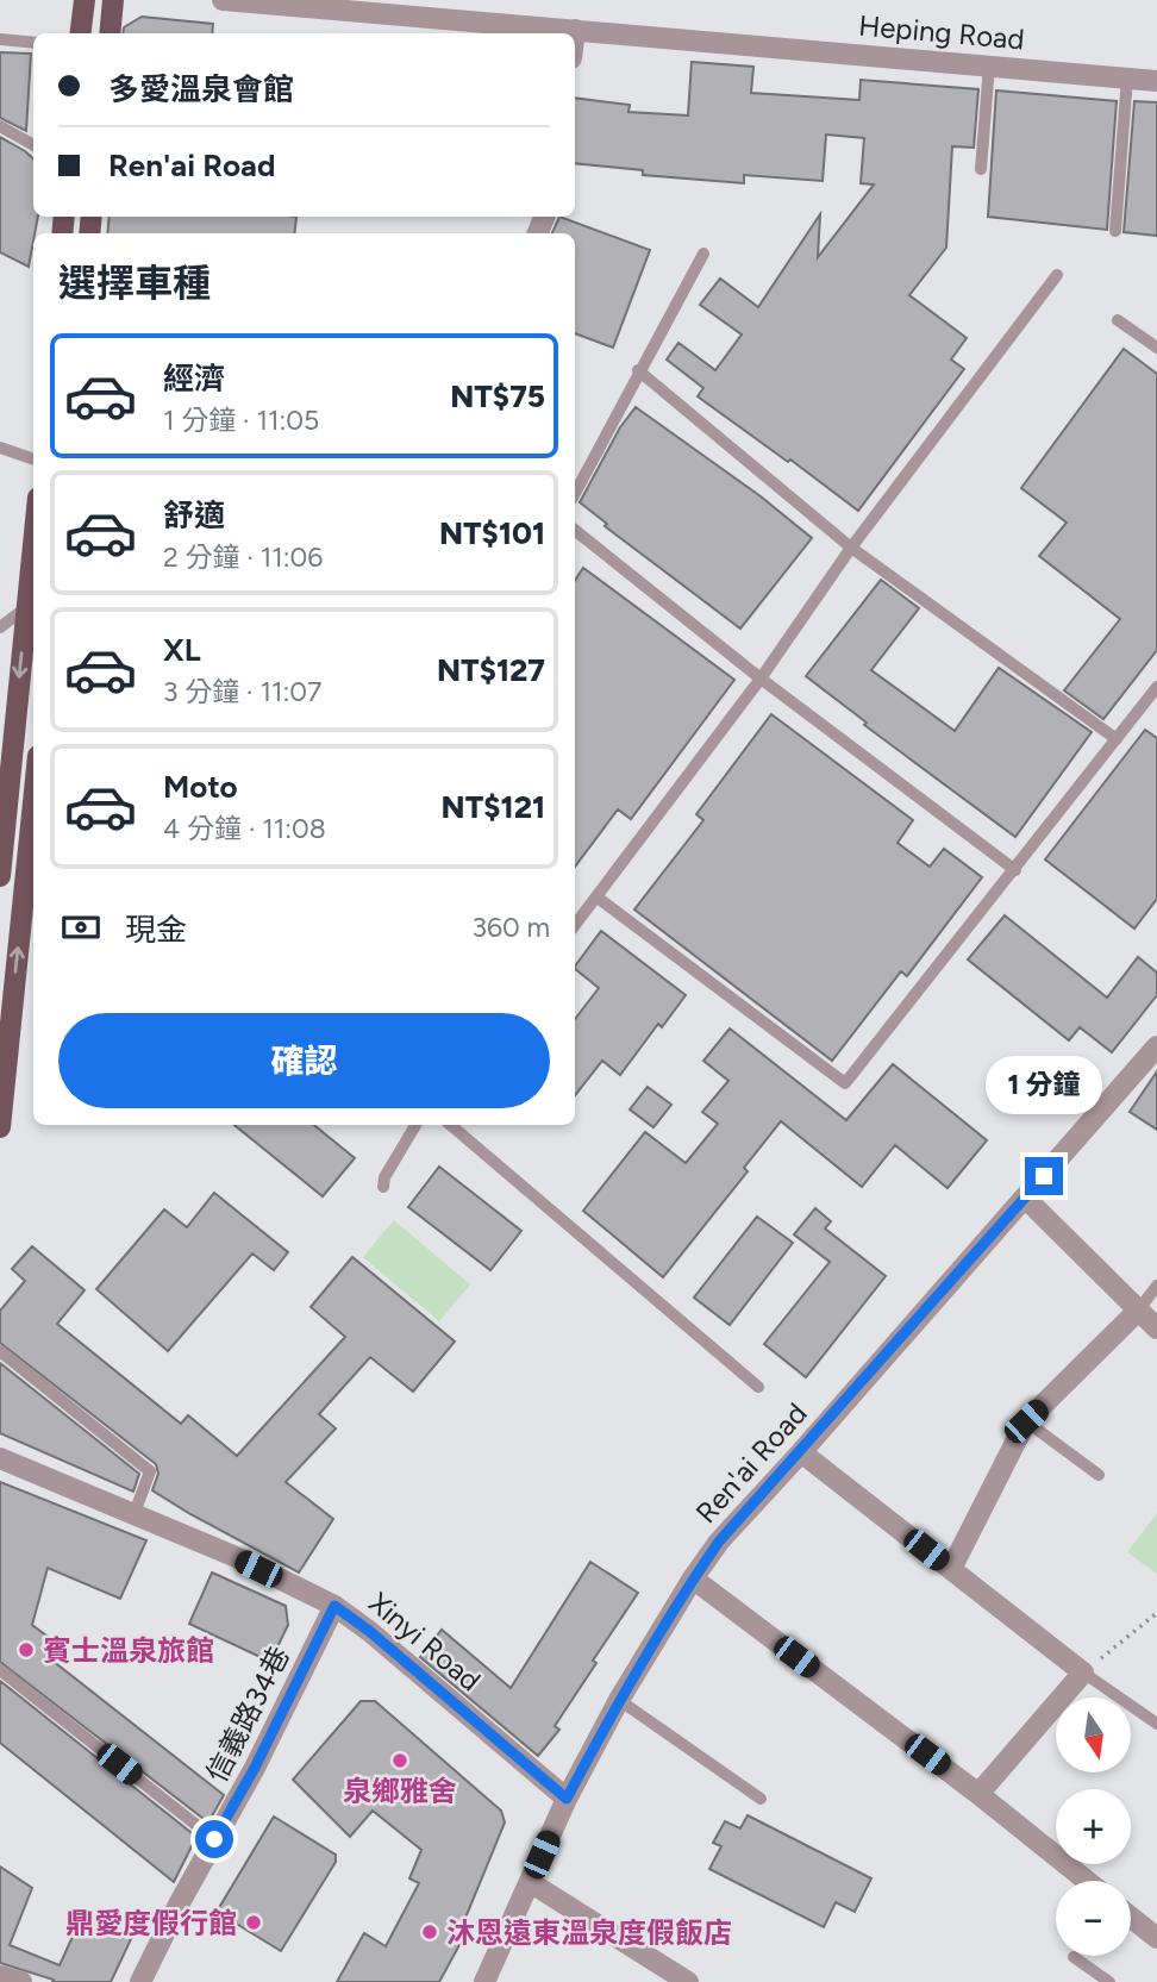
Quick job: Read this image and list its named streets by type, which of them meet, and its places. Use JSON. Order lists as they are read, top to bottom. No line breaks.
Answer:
{"streets":{"street":["Heping Road","Ren'ai Road","Xinyi Road","信義路34巷"]},"crossings":[["Ren'ai Road","Xinyi Road"],["Xinyi Road","信義路34巷"]],"places":["賓士溫泉旅館","泉鄉雅舍","鼎愛度假行館","沐恩遠東溫泉度假飯店"],"north":"bottom","page":{"banner":["多愛溫泉會館","Ren'ai Road"],"heading":"選擇車種","list":[{"name":"經濟","note":"1 分鐘 · 11:05","value":"NT$75"},{"name":"舒適","note":"2 分鐘 · 11:06","value":"NT$101"},{"name":"XL","note":"3 分鐘 · 11:07","value":"NT$127"},{"name":"Moto","note":"4 分鐘 · 11:08","value":"NT$121"}],"pay":["現金","360 m"],"buttons":"確認","bubble":"1 分鐘","map_buttons":["+","−"]}}
